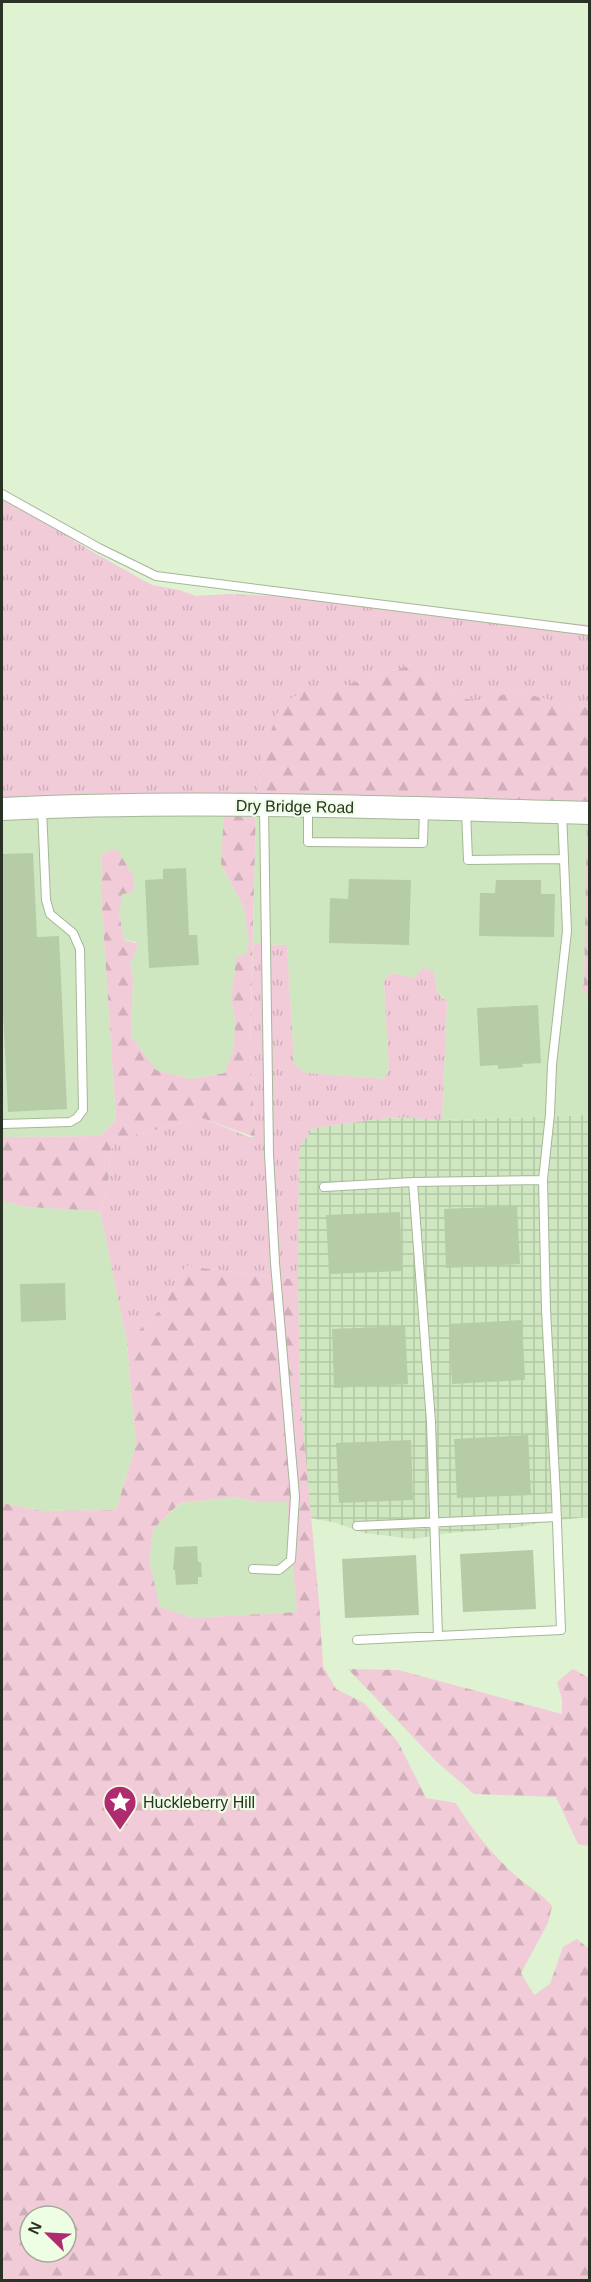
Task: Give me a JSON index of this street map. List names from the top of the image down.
{
  "streets": {
    "street": ["Dry Bridge Road"]
  },
  "places": {
    "place": ["Huckleberry Hill"]
  },
  "north": "top left"
}
